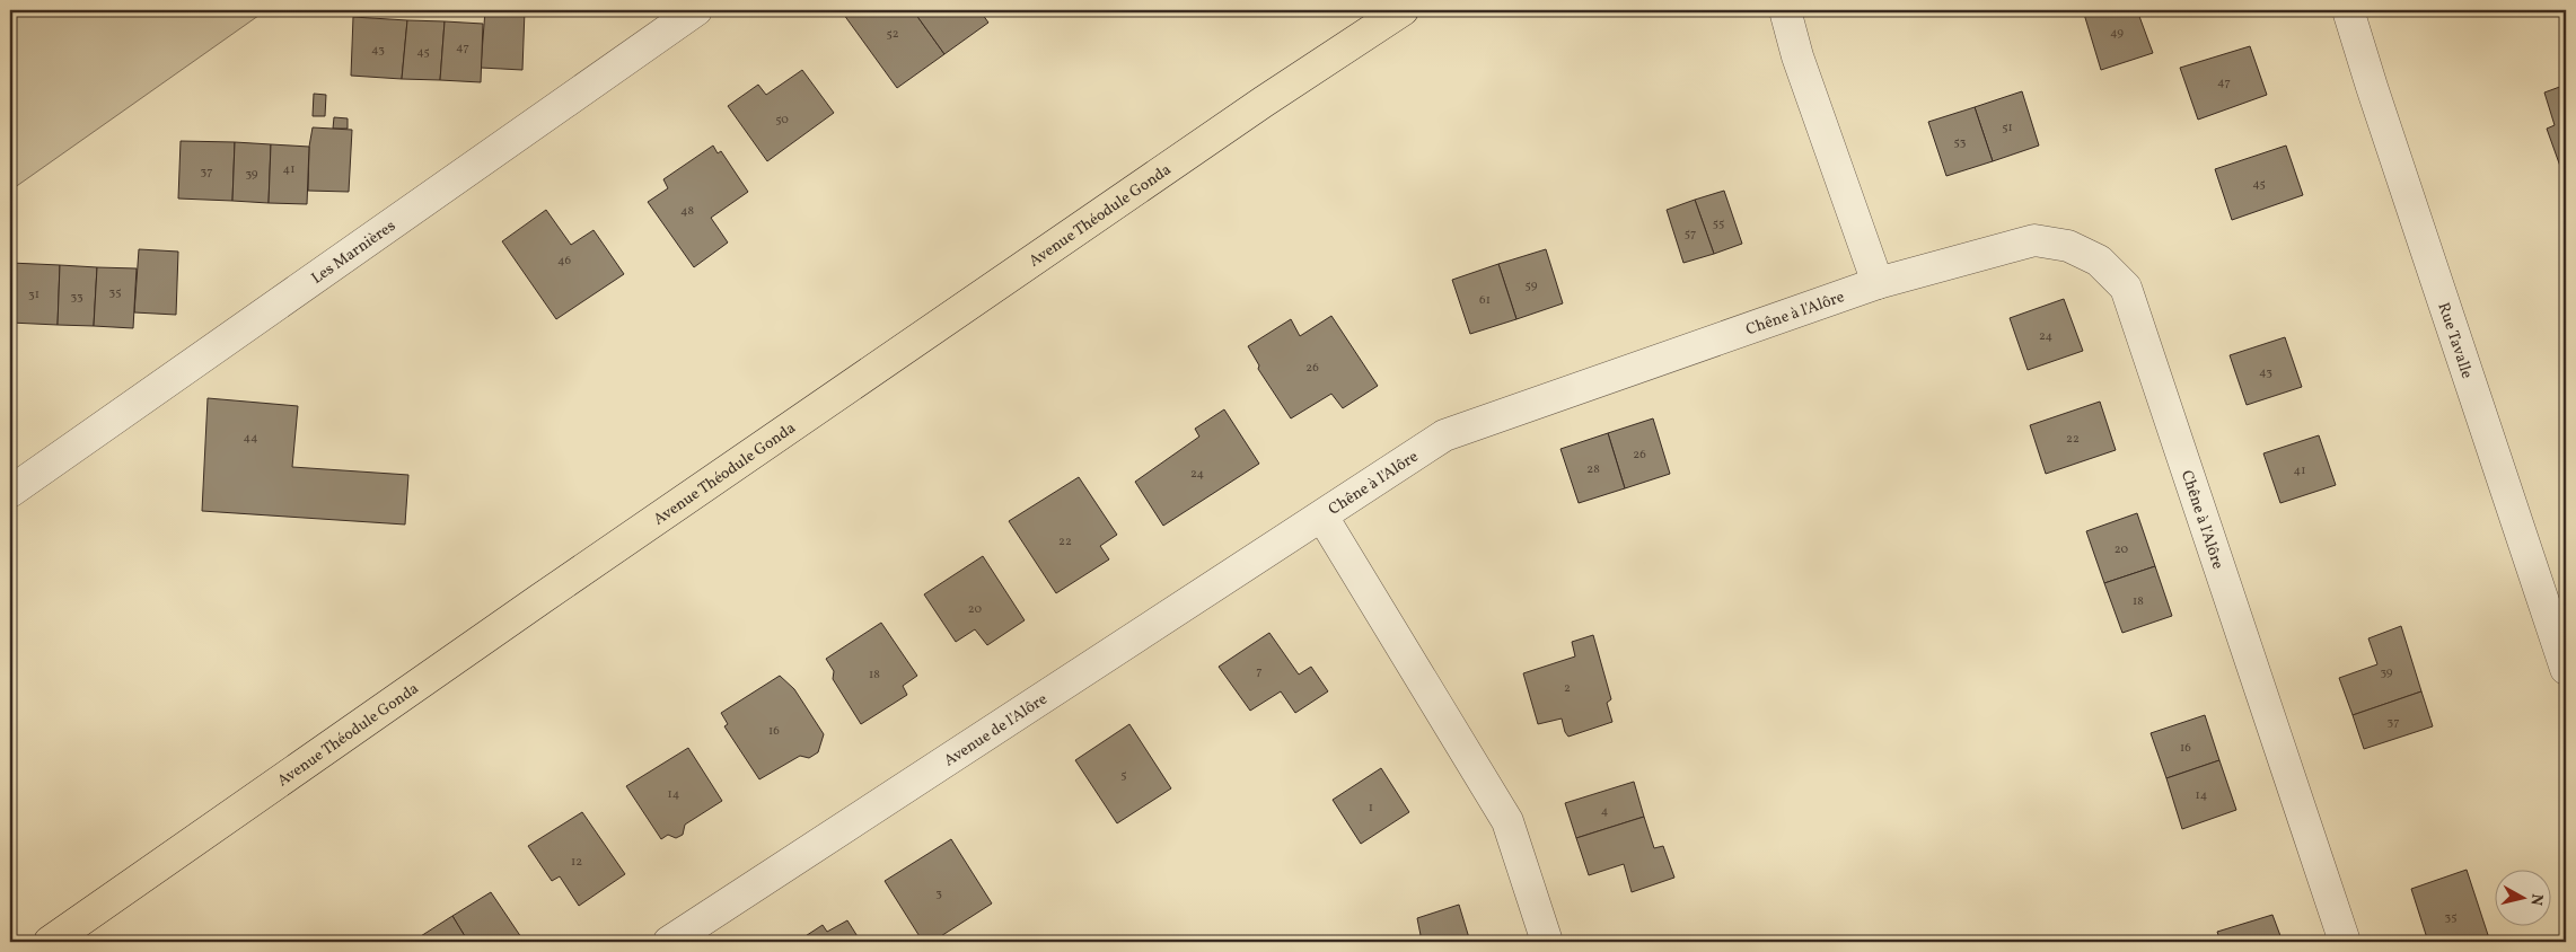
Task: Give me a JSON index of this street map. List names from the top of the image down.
{
  "streets": {
    "main road": ["Avenue Théodule Gonda"],
    "street": [
      "Les Marnières",
      "Chêne à l'Alôre",
      "Rue Tavalle",
      "Avenue de l'Alôre"
    ]
  },
  "crossings": [
    ["Chêne à l'Alôre", "Avenue de l'Alôre"]
  ],
  "house_numbers": [
    "49",
    "52",
    "47",
    "43",
    "45",
    "47",
    "50",
    "51",
    "53",
    "41",
    "37",
    "39",
    "45",
    "48",
    "55",
    "57",
    "46",
    "59",
    "35",
    "31",
    "33",
    "61",
    "24",
    "26",
    "43",
    "44",
    "22",
    "26",
    "28",
    "41",
    "24",
    "22",
    "20",
    "18",
    "20",
    "7",
    "39",
    "18",
    "2",
    "37",
    "16",
    "16",
    "5",
    "14",
    "14",
    "1",
    "4",
    "12",
    "3",
    "35"
  ],
  "north": "right"
}
